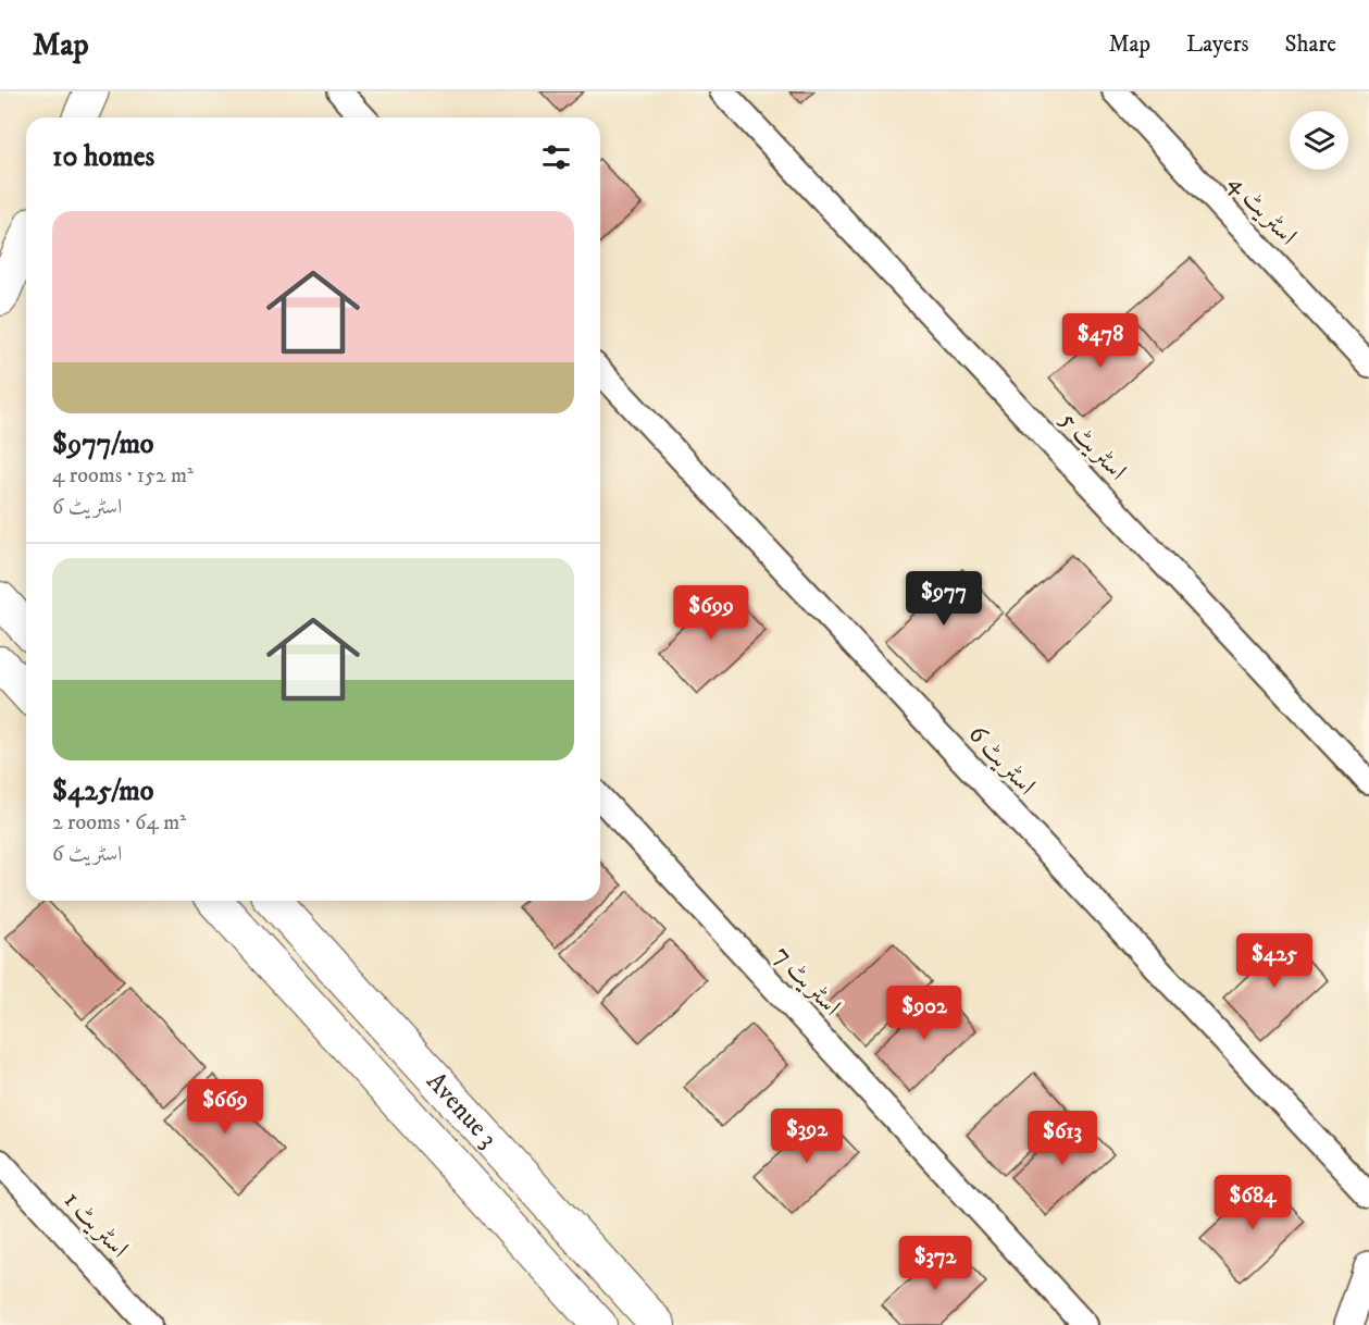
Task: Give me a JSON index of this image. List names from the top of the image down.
{
  "streets": {
    "main road": ["Avenue 3"],
    "street": [
      "اسٹریٹ 4",
      "اسٹریٹ 5",
      "اسٹریٹ 6",
      "اسٹریٹ 7",
      "اسٹریٹ 1"
    ]
  },
  "page": {
    "header": "Map",
    "nav": ["Map", "Layers", "Share"],
    "heading": "10 homes",
    "list": [
      {
        "name": "$977/mo",
        "note": "4 rooms · 152 m² · اسٹریٹ 6"
      },
      {
        "name": "$425/mo",
        "note": "2 rooms · 64 m² · اسٹریٹ 6"
      }
    ],
    "price": [
      "$478",
      "$977",
      "$699",
      "$425",
      "$902",
      "$669",
      "$392",
      "$613",
      "$684",
      "$372"
    ]
  }
}
